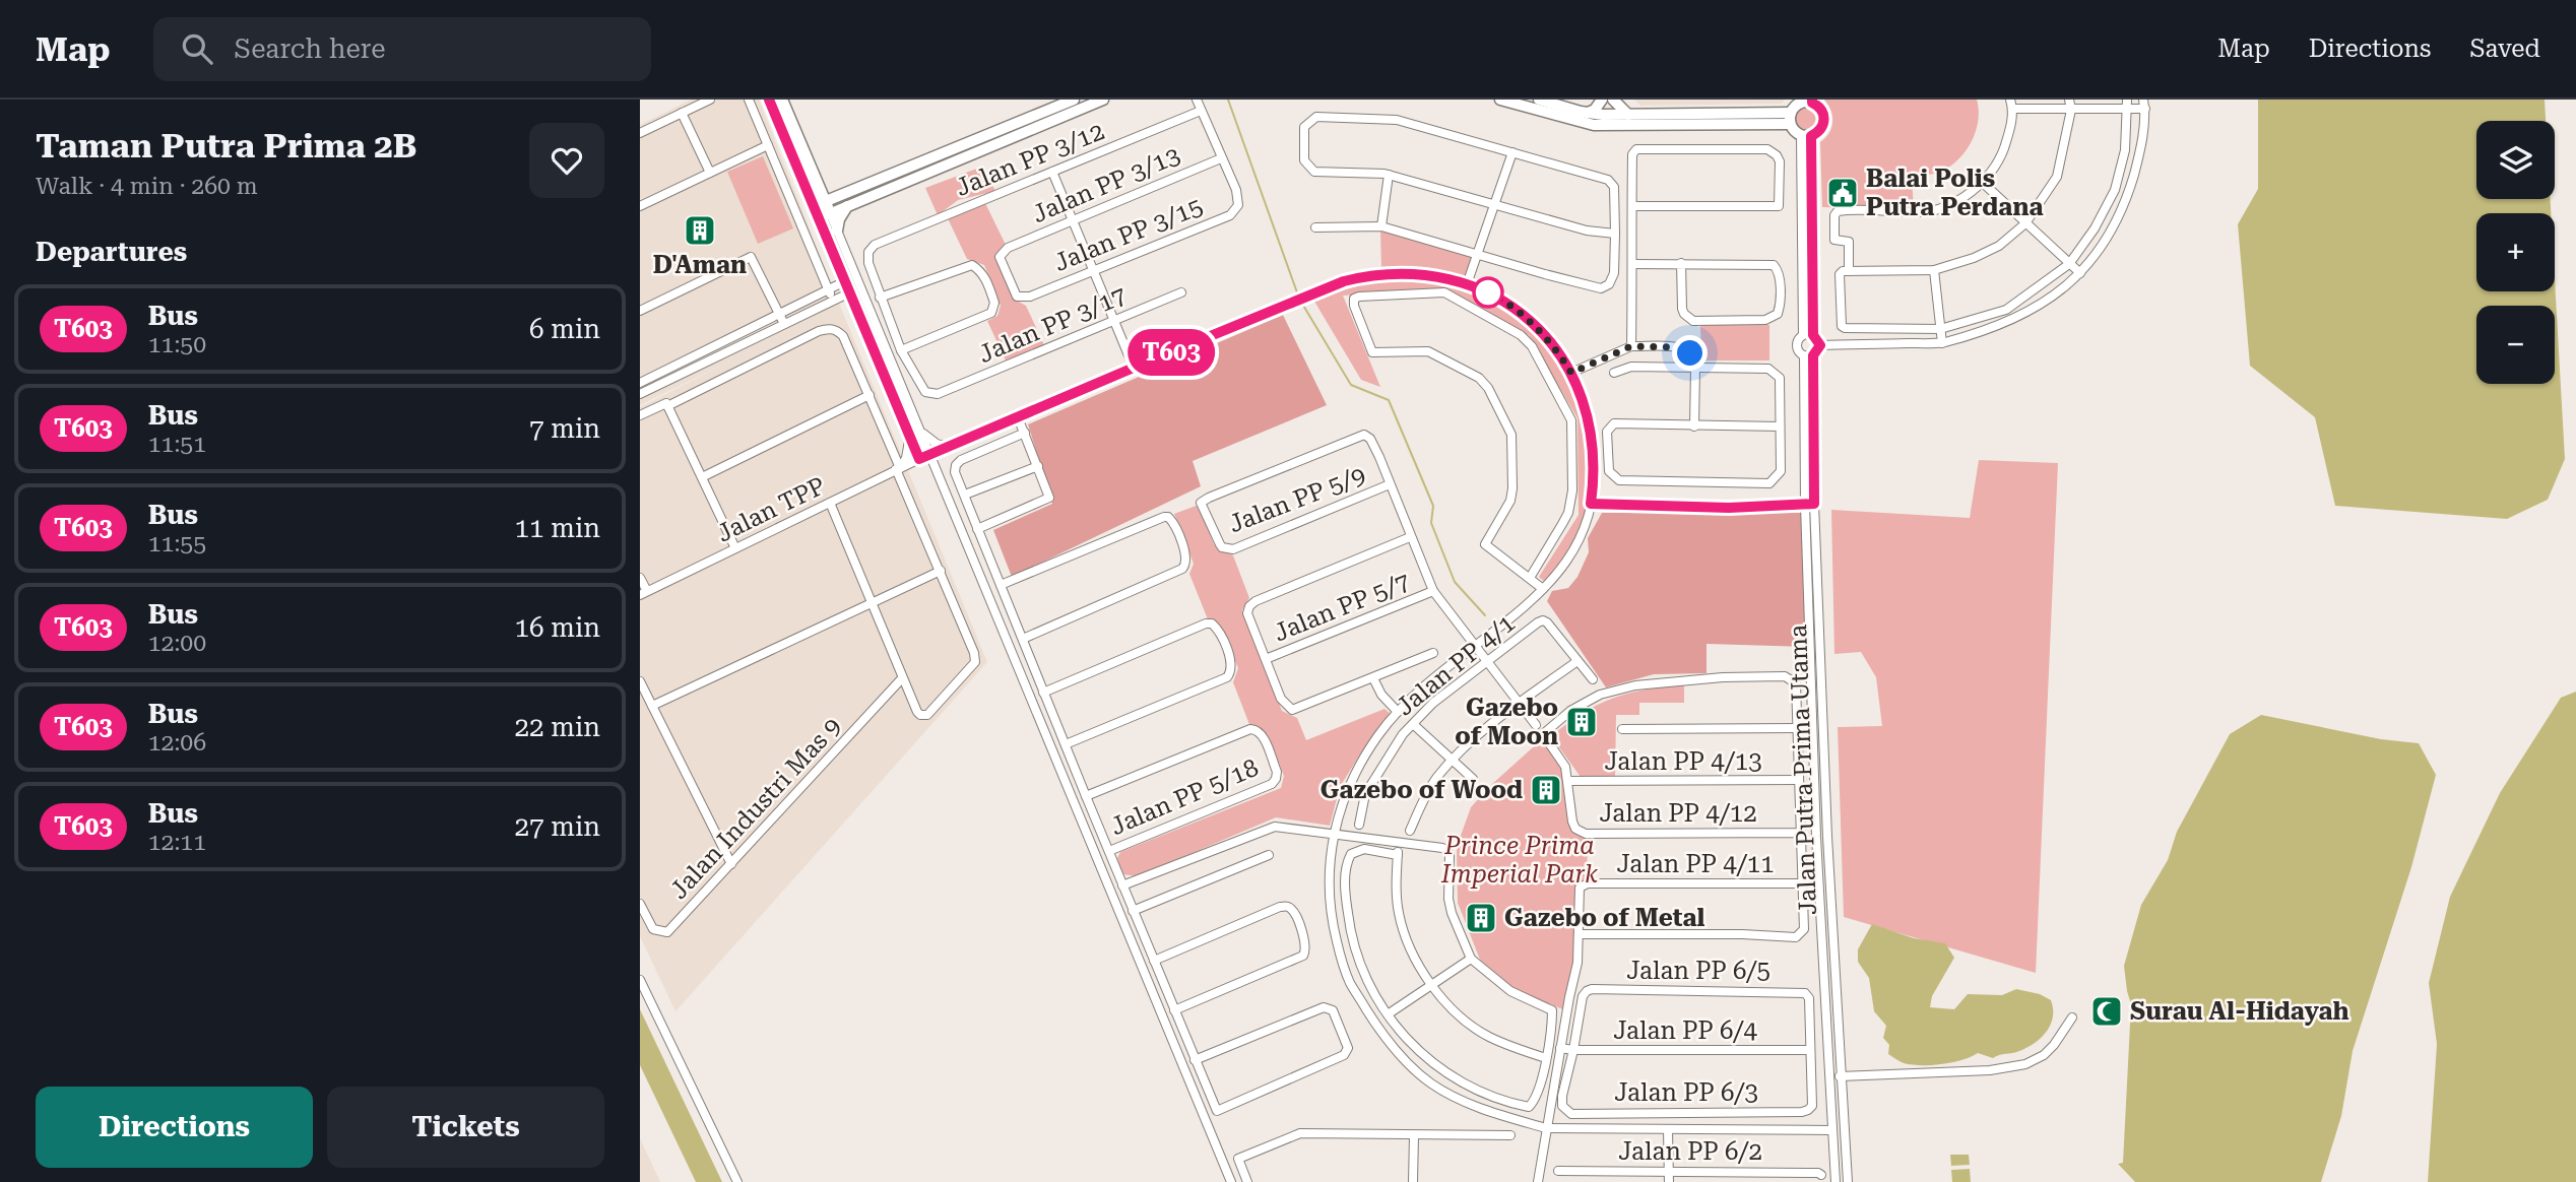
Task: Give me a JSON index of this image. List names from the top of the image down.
{
  "streets": {
    "street": [
      "Jalan PP 3/12",
      "Jalan PP 3/13",
      "Jalan PP 3/15",
      "Jalan PP 3/17",
      "Jalan PP 5/9",
      "Jalan TPP",
      "Jalan PP 5/7",
      "Jalan PP 4/1",
      "Jalan PP 4/13",
      "Jalan Putra Prima Utama",
      "Jalan PP 5/18",
      "Jalan Industri Mas 9",
      "Jalan PP 4/12",
      "Jalan PP 4/11",
      "Jalan PP 6/5",
      "Jalan PP 6/4",
      "Jalan PP 6/3",
      "Jalan PP 6/2"
    ]
  },
  "crossings": [
    ["Jalan PP 3/13", "Jalan PP 3/15"],
    ["Jalan TPP", "Jalan Putra Prima Utama"],
    ["Jalan PP 4/13", "Jalan PP 4/12"],
    ["Jalan Putra Prima Utama", "Jalan PP 4/12"],
    ["Jalan PP 6/5", "Jalan PP 6/4"],
    ["Jalan PP 6/5", "Jalan PP 6/3"],
    ["Jalan PP 6/4", "Jalan PP 6/3"]
  ],
  "parks": ["Prince Prima Imperial Park"],
  "places": {
    "public building": ["Balai Polis Putra Perdana"],
    "building": [
      "D'Aman",
      "Gazebo of Moon",
      "Gazebo of Wood",
      "Gazebo of Metal"
    ],
    "mosque": ["Surau Al-Hidayah"]
  },
  "lines": ["bus line T603"],
  "page": {
    "header": "Map",
    "search": "Search here",
    "nav": ["Map", "Directions", "Saved"],
    "heading": [
      ["Taman Putra Prima 2B", "Walk · 4 min · 260 m"],
      "Departures"
    ],
    "on_map": "T603",
    "map_buttons": ["+", "−"],
    "list": [
      {
        "mark": "T603",
        "name": "Bus",
        "note": "11:50",
        "value": "6 min"
      },
      {
        "mark": "T603",
        "name": "Bus",
        "note": "11:51",
        "value": "7 min"
      },
      {
        "mark": "T603",
        "name": "Bus",
        "note": "11:55",
        "value": "11 min"
      },
      {
        "mark": "T603",
        "name": "Bus",
        "note": "12:00",
        "value": "16 min"
      },
      {
        "mark": "T603",
        "name": "Bus",
        "note": "12:06",
        "value": "22 min"
      },
      {
        "mark": "T603",
        "name": "Bus",
        "note": "12:11",
        "value": "27 min"
      }
    ],
    "buttons": ["Directions", "Tickets"]
  }
}
